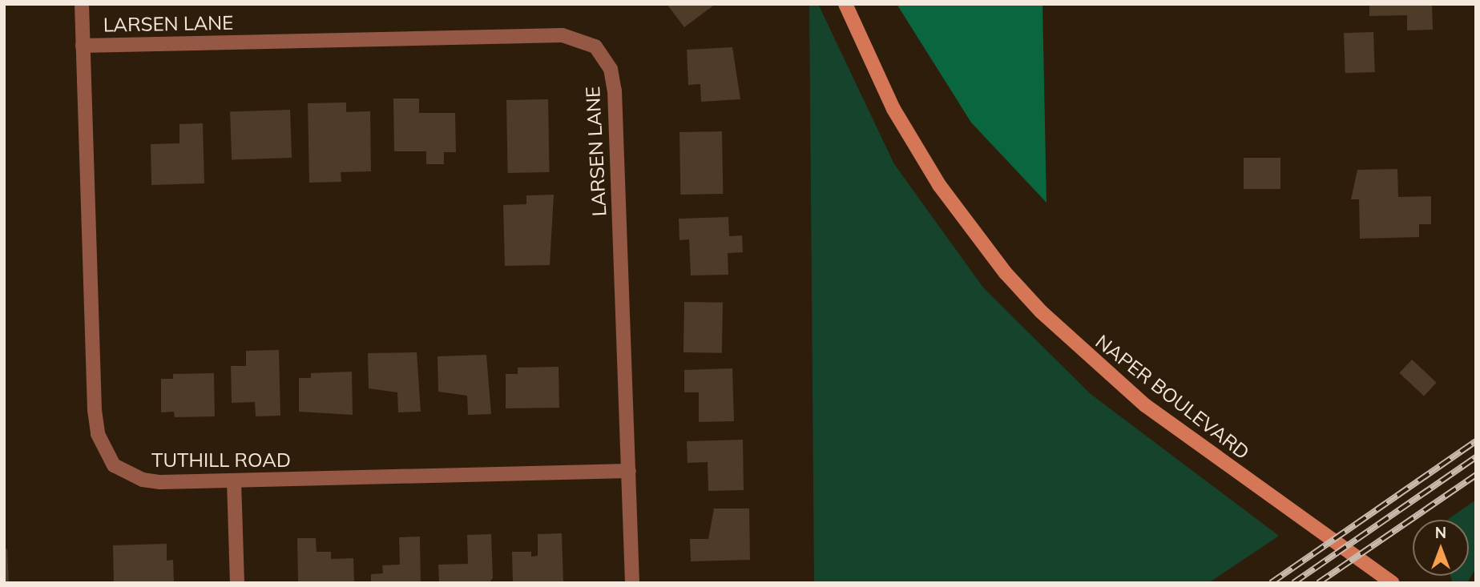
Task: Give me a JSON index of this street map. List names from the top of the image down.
{
  "streets": {
    "main road": ["NAPER BOULEVARD"],
    "street": ["LARSEN LANE", "TUTHILL ROAD"]
  },
  "crossings": [
    ["LARSEN LANE", "TUTHILL ROAD"]
  ],
  "north": "top"
}
